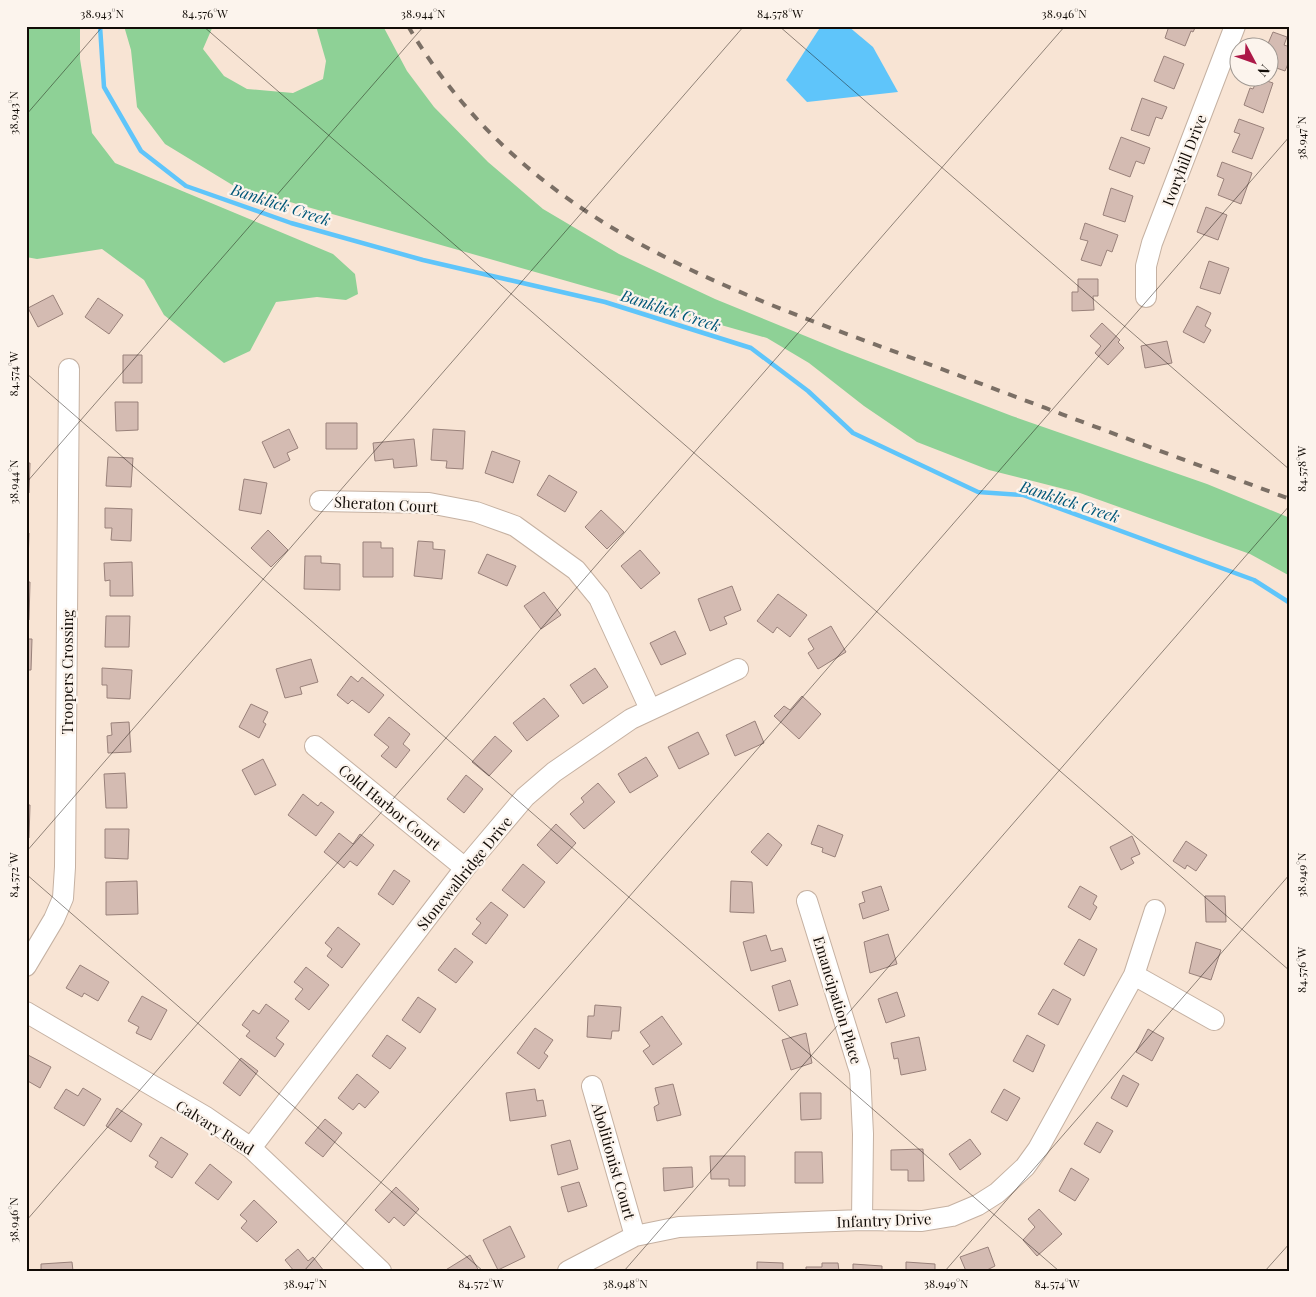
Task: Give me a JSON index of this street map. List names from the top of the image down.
{
  "streets": {
    "street": [
      "Ivoryhill Drive",
      "Sheraton Court",
      "Troopers Crossing",
      "Cold Harbor Court",
      "Stonewallridge Drive",
      "Emancipation Place",
      "Calvary Road",
      "Abolitionist Court",
      "Infantry Drive"
    ]
  },
  "crossings": [
    ["Sheraton Court", "Stonewallridge Drive"],
    ["Cold Harbor Court", "Stonewallridge Drive"],
    ["Stonewallridge Drive", "Calvary Road"],
    ["Emancipation Place", "Infantry Drive"],
    ["Abolitionist Court", "Infantry Drive"]
  ],
  "water": ["Banklick Creek"],
  "north": "bottom right",
  "coordinates": [
    "38.943°N",
    "84.576°W",
    "38.944°N",
    "84.578°W",
    "38.946°N",
    "38.947°N",
    "84.574°W",
    "84.572°W",
    "38.949°N",
    "38.948°N"
  ]
}
